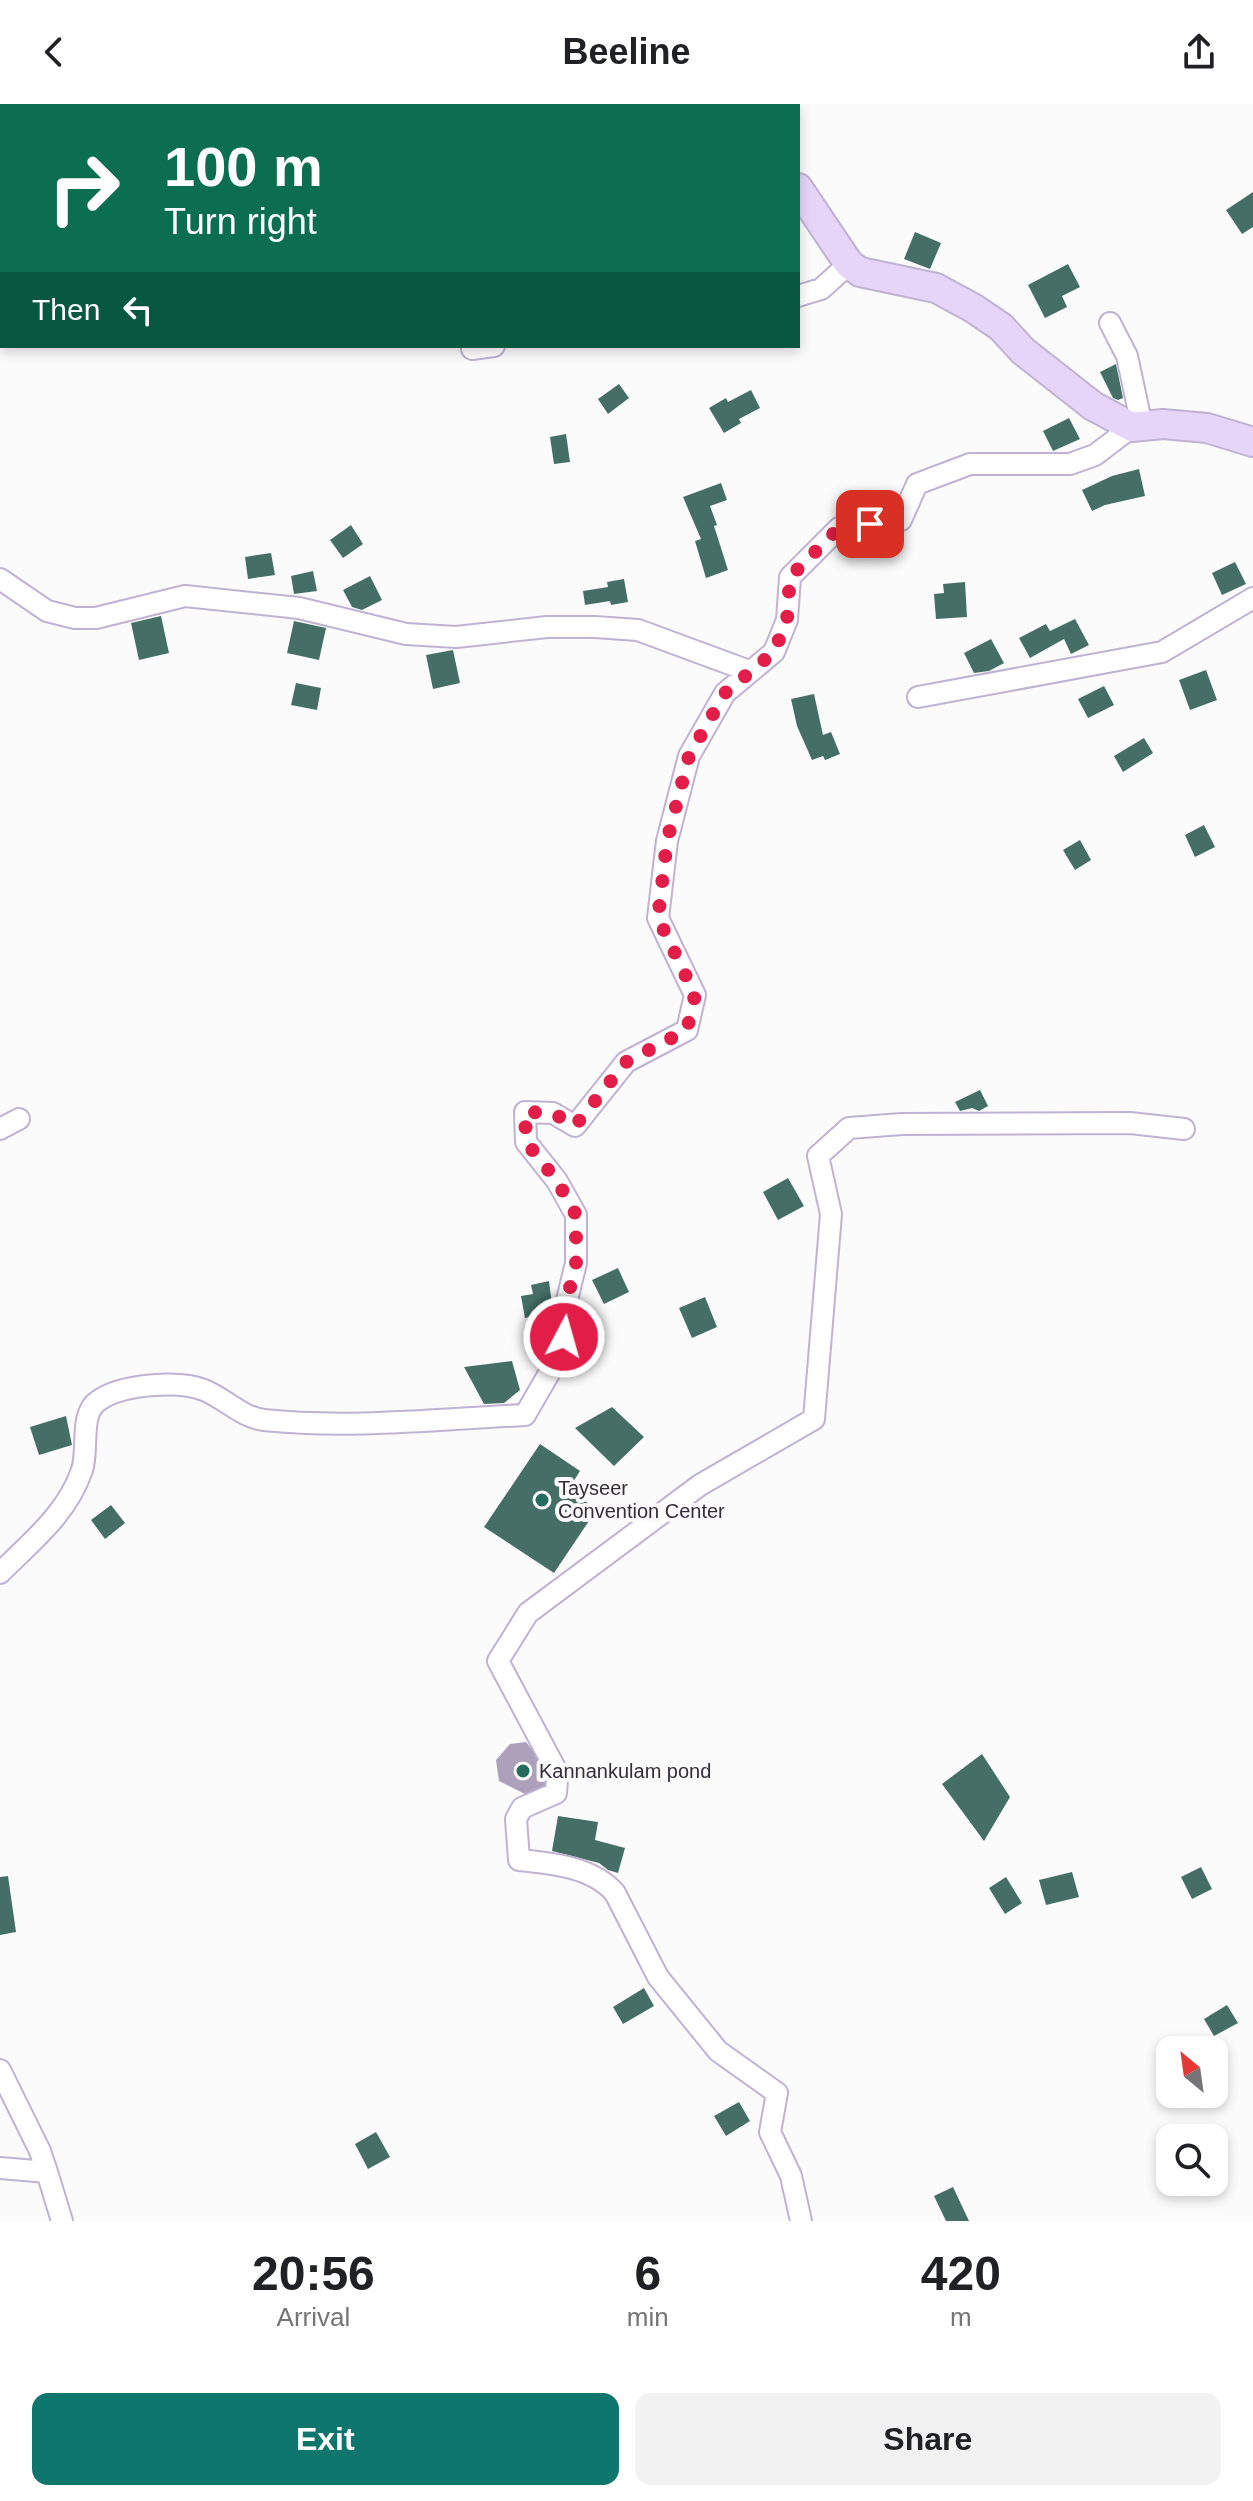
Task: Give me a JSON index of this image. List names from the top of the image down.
{
  "places": ["Tayseer Convention Center", "Kannankulam pond"],
  "north": "top left",
  "page": {
    "header": "Beeline",
    "turn": ["100 m", "Turn right"],
    "then": "Then",
    "eta": [
      "20:56",
      "Arrival",
      "6",
      "min",
      "420",
      "m"
    ],
    "buttons": ["Exit", "Share"]
  }
}
